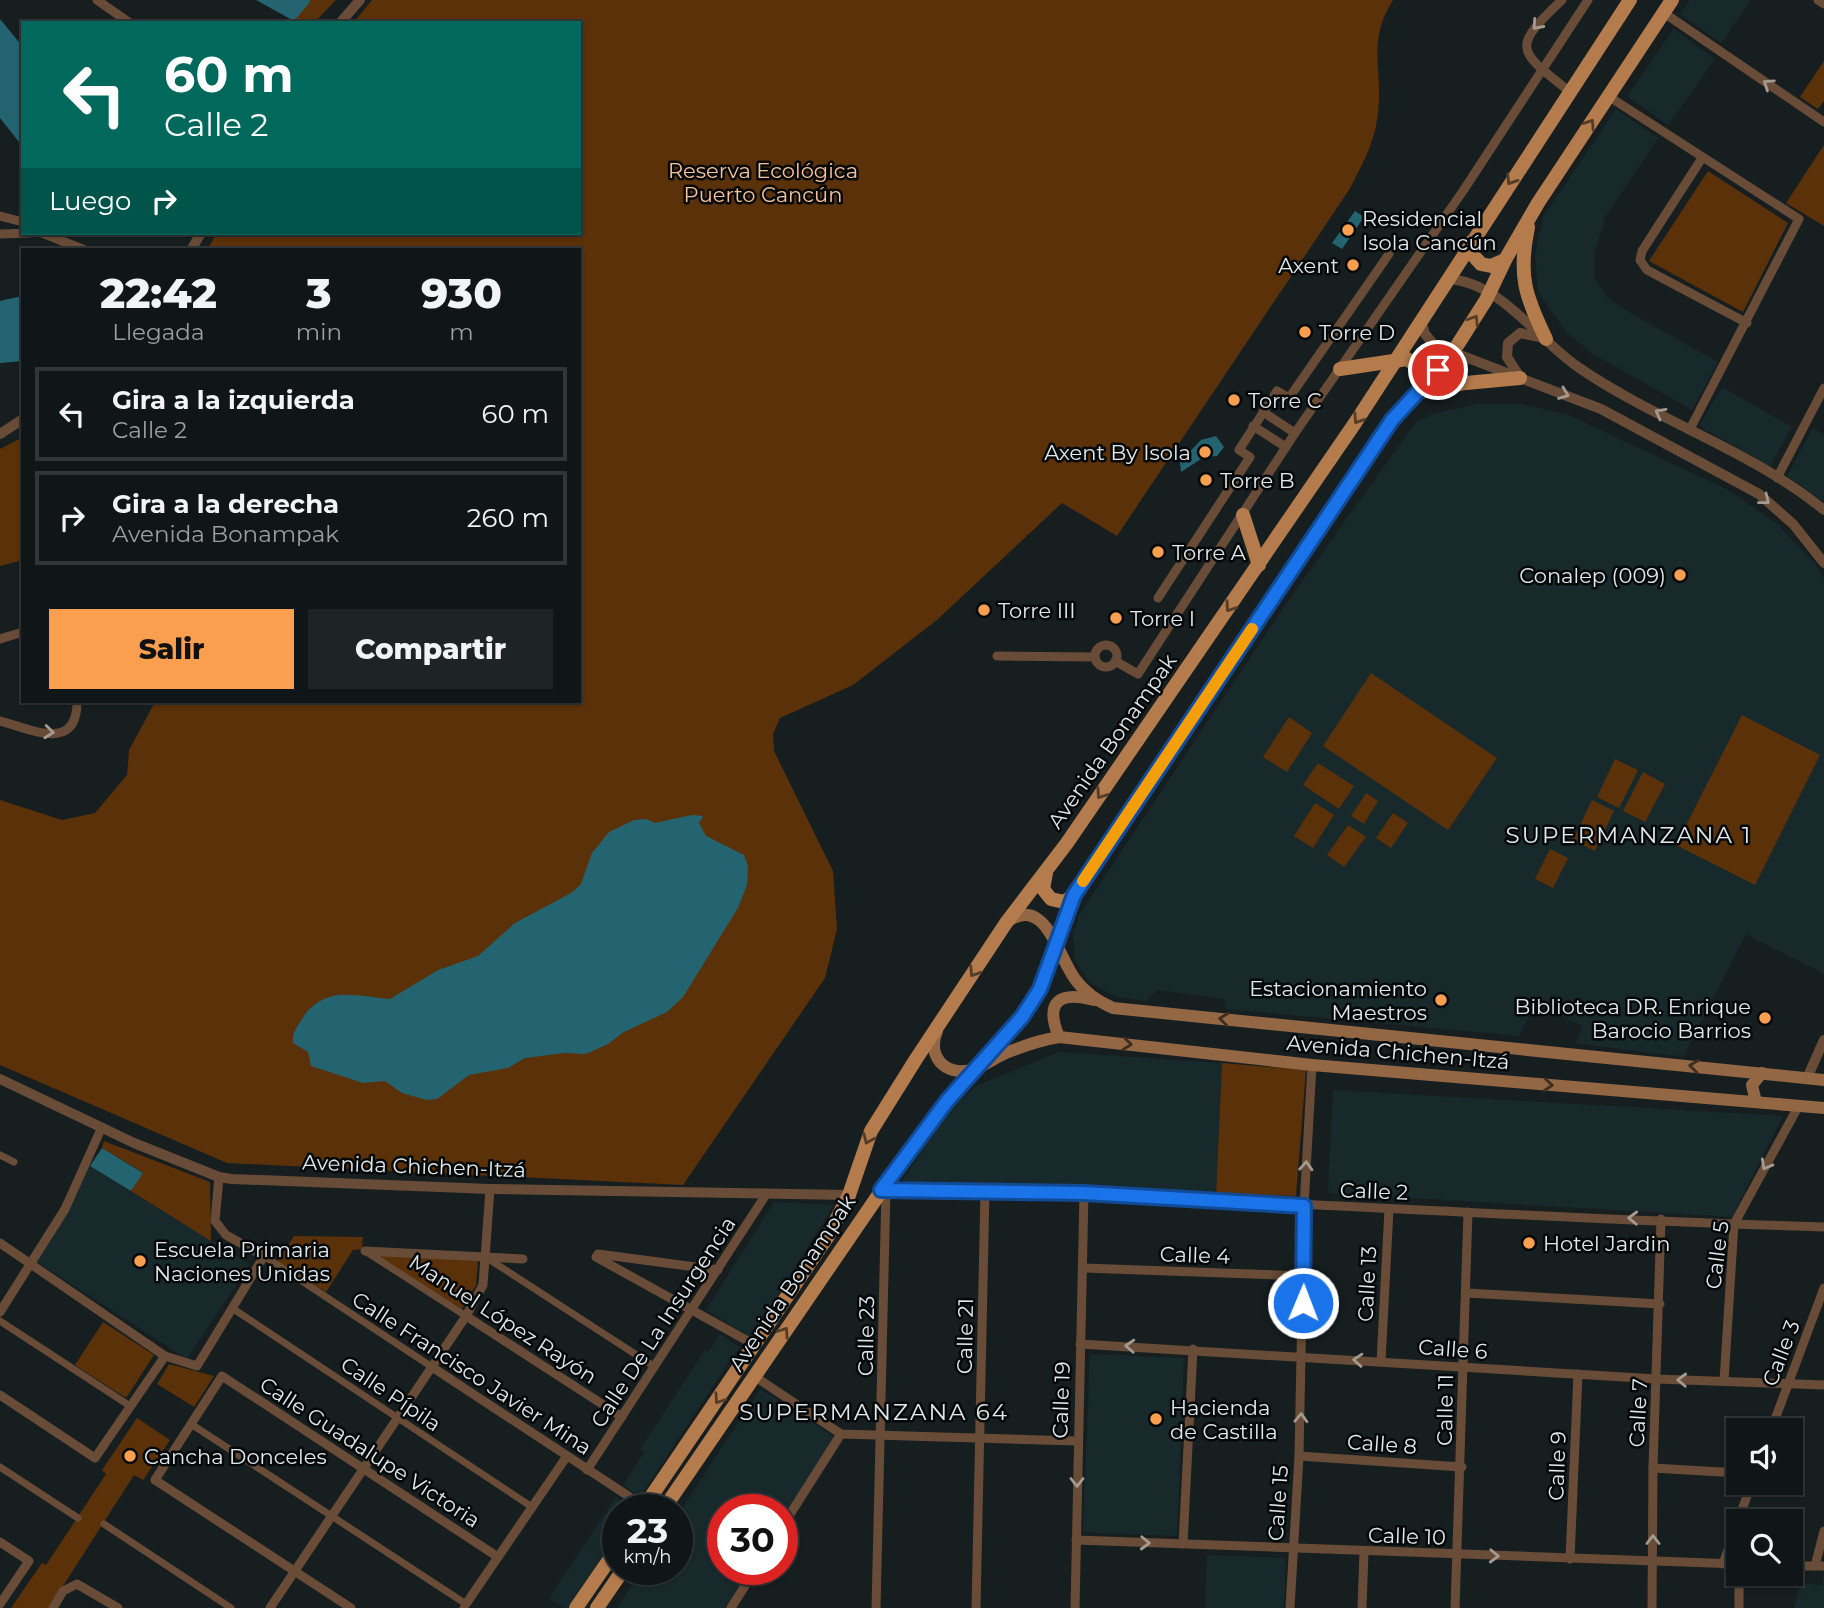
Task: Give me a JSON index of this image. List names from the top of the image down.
{
  "streets": {
    "main road": ["Avenida Bonampak", "Avenida Chichen-Itzá"],
    "street": [
      "Calle 2",
      "Calle 4",
      "Calle 5",
      "Calle 13",
      "Manuel López Rayón",
      "Calle De La Insurgencia",
      "Calle 23",
      "Calle 21",
      "Calle 6",
      "Calle 3",
      "Calle Francisco Javier Mina",
      "Calle Pípila",
      "Calle 19",
      "Calle 11",
      "Calle 7",
      "Calle 8",
      "Calle Guadalupe Victoria",
      "Calle 9",
      "Calle 15",
      "Calle 10"
    ]
  },
  "crossings": [
    ["Avenida Bonampak", "Avenida Chichen-Itzá"],
    ["Avenida Bonampak", "Calle 2"],
    ["Avenida Bonampak", "Calle 23"],
    ["Avenida Chichen-Itzá", "Calle 5"],
    ["Avenida Chichen-Itzá", "Calle De La Insurgencia"],
    ["Avenida Chichen-Itzá", "Calle Francisco Javier Mina"],
    ["Avenida Chichen-Itzá", "Calle 15"],
    ["Calle 2", "Calle 5"],
    ["Calle 2", "Calle 13"],
    ["Calle 2", "Calle 23"],
    ["Calle 2", "Calle 21"],
    ["Calle 2", "Calle 19"],
    ["Calle 2", "Calle 11"],
    ["Calle 2", "Calle 7"],
    ["Calle 2", "Calle 15"],
    ["Calle 4", "Calle 19"],
    ["Calle 4", "Calle 15"],
    ["Calle 5", "Calle 6"],
    ["Calle 13", "Calle 6"],
    ["Manuel López Rayón", "Calle De La Insurgencia"],
    ["Calle De La Insurgencia", "Calle Francisco Javier Mina"],
    ["Calle 6", "Calle 3"],
    ["Calle 6", "Calle 19"],
    ["Calle 6", "Calle 11"],
    ["Calle 6", "Calle 7"],
    ["Calle 6", "Calle 9"],
    ["Calle 6", "Calle 15"],
    ["Calle 19", "Calle 10"],
    ["Calle 11", "Calle 8"],
    ["Calle 11", "Calle 10"],
    ["Calle 7", "Calle 10"],
    ["Calle 8", "Calle 15"],
    ["Calle 9", "Calle 10"],
    ["Calle 15", "Calle 10"]
  ],
  "one_way": ["Calle 5", "Calle 15"],
  "districts": ["SUPERMANZANA 1", "SUPERMANZANA 64"],
  "parks": ["Reserva Ecológica Puerto Cancún"],
  "places": [
    "Residencial Isola Cancún",
    "Axent",
    "Torre D",
    "Torre C",
    "Axent By Isola",
    "Torre B",
    "Torre A",
    "Conalep (009)",
    "Torre III",
    "Torre I",
    "Estacionamiento Maestros",
    "Biblioteca DR. Enrique Barocio Barrios",
    "Hotel Jardin",
    "Escuela Primaria Naciones Unidas",
    "Hacienda de Castilla",
    "Cancha Donceles"
  ],
  "page": {
    "turn": ["60 m", "Calle 2"],
    "then": "Luego",
    "eta": [
      "22:42",
      "Llegada",
      "3",
      "min",
      "930",
      "m"
    ],
    "list": [
      {
        "name": "Gira a la izquierda",
        "note": "Calle 2",
        "value": "60 m"
      },
      {
        "name": "Gira a la derecha",
        "note": "Avenida Bonampak",
        "value": "260 m"
      }
    ],
    "buttons": ["Salir", "Compartir"],
    "speed": "23 km/h",
    "limit": "30"
  }
}
